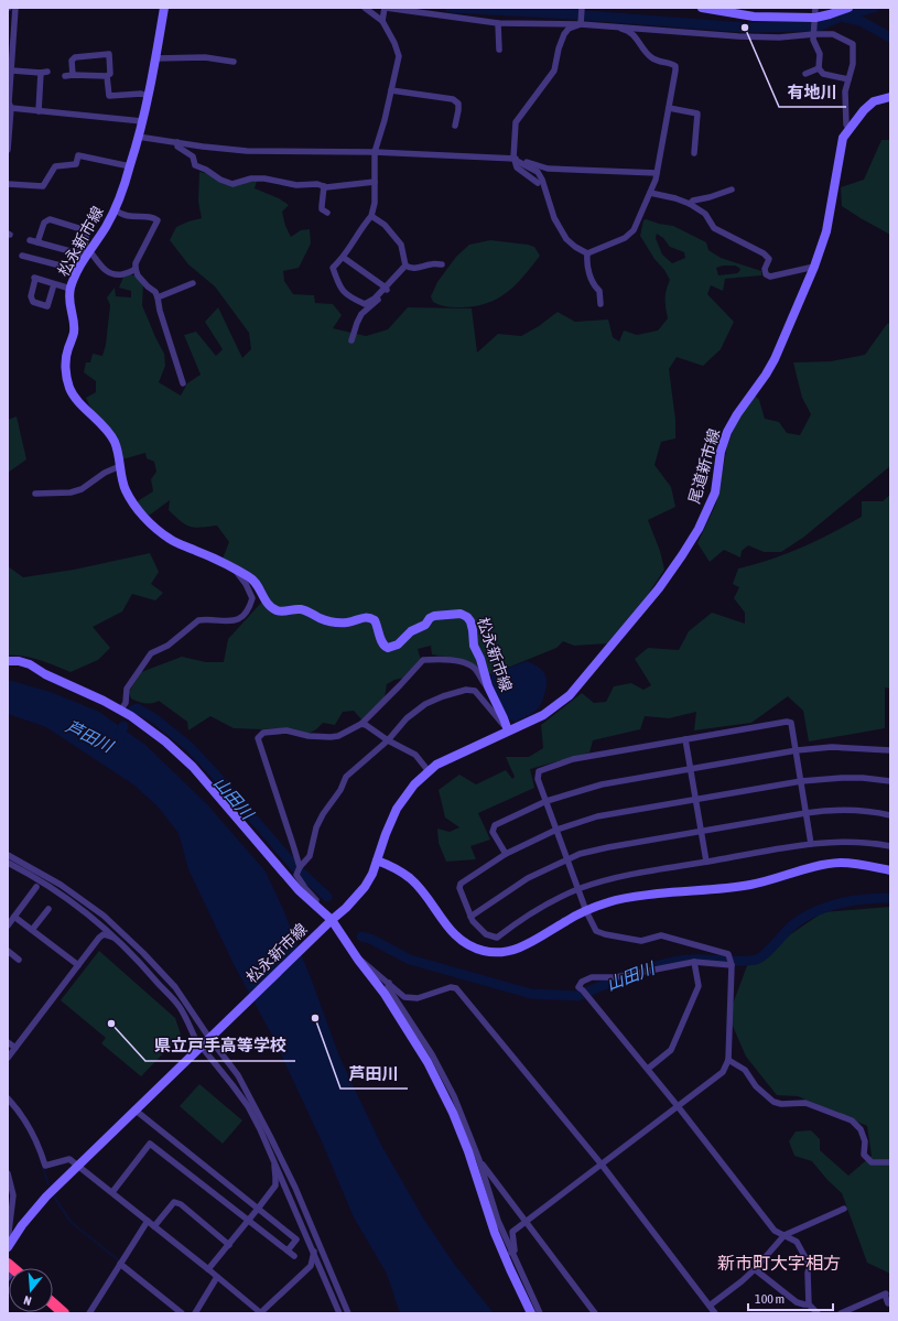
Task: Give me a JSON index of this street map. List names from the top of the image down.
{
  "streets": {
    "main road": ["松永新市線", "尾道新市線"]
  },
  "crossings": [
    ["松永新市線", "尾道新市線"]
  ],
  "districts": ["新市町大字相方"],
  "water": ["芦田川", "山田川"],
  "places": ["有地川", "芦田川", "県立戸手高等学校"],
  "scale_bar": "100 m",
  "north": "bottom"
}
